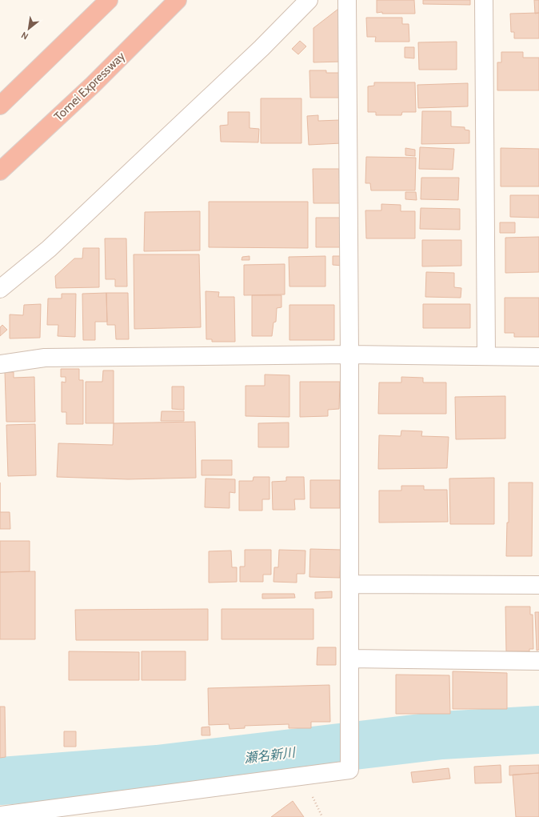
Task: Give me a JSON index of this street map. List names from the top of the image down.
{
  "streets": {
    "highway": ["Tomei Expressway"]
  },
  "water": ["瀬名新川"],
  "north": "bottom left"
}
